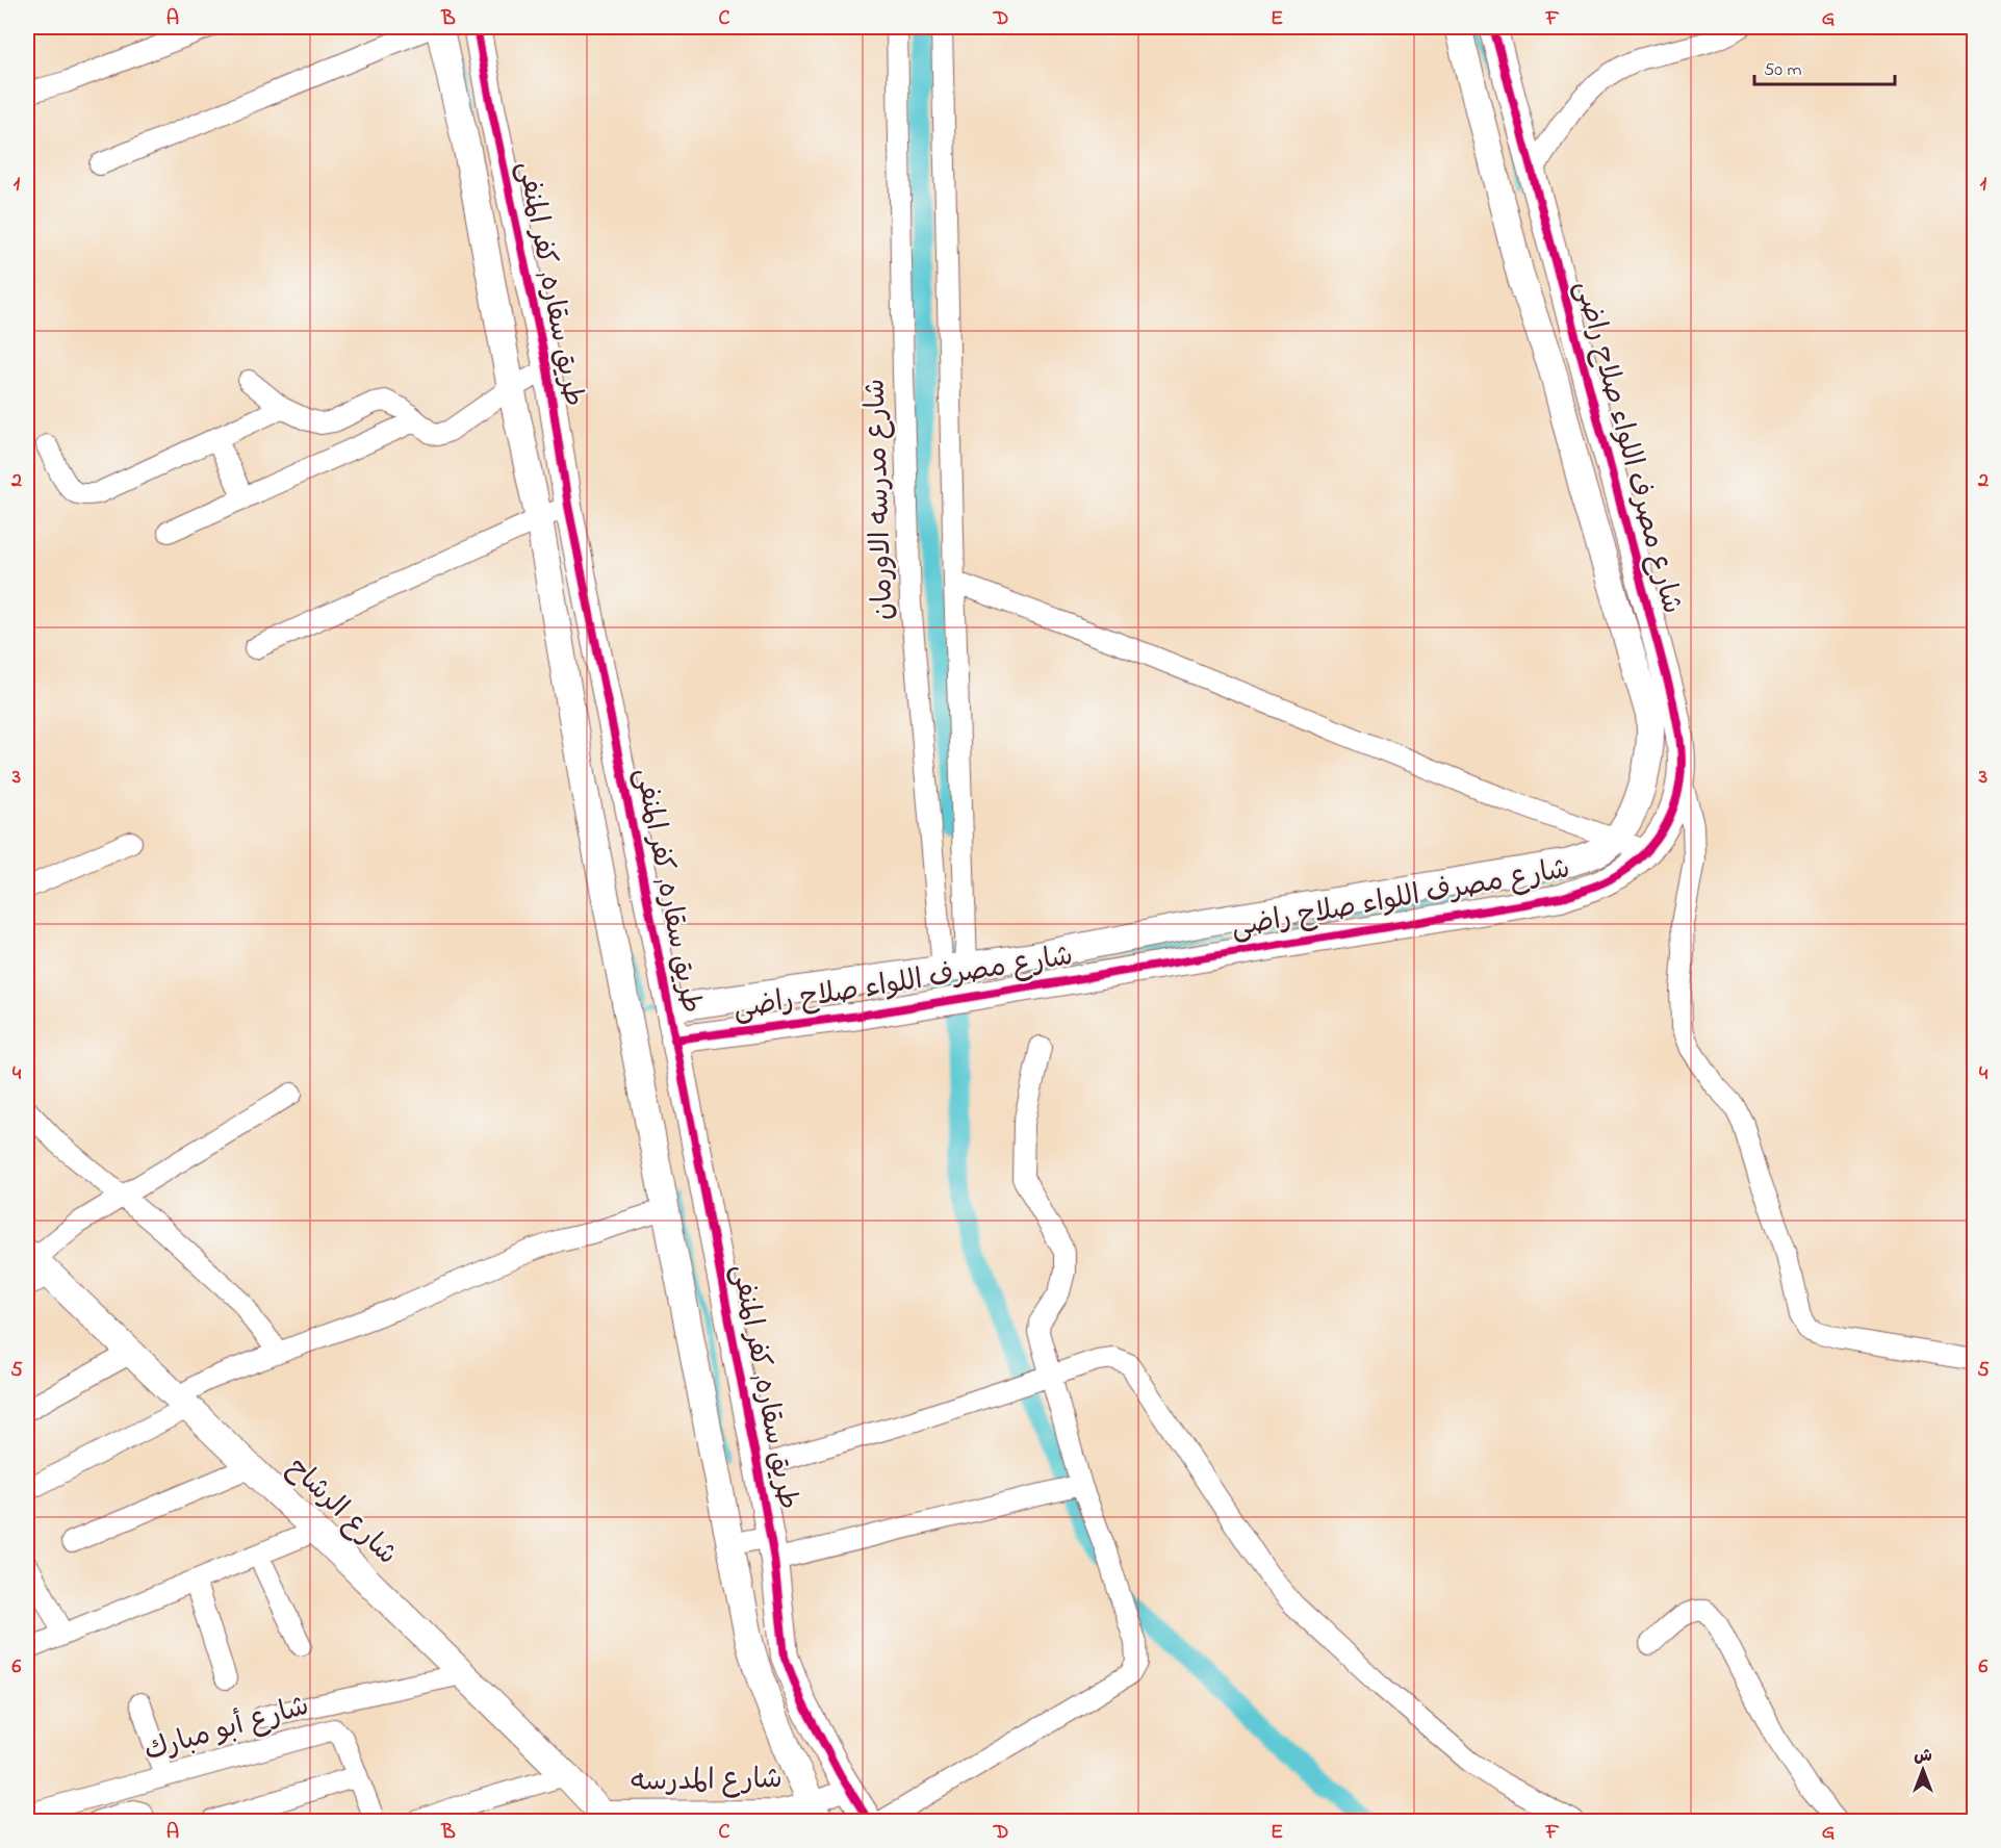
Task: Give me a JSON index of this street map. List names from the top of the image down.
{
  "streets": {
    "street": [
      "طريق سقاره, كفر المنفى",
      "شارع مصرف اللواء صلاح راضى",
      "شارع مدرسه الاورمان",
      "شارع الرشاح",
      "شارع أبو مبارك",
      "شارع المدرسه"
    ]
  },
  "crossings": [
    ["طريق سقاره, كفر المنفى", "شارع مصرف اللواء صلاح راضى"],
    ["طريق سقاره, كفر المنفى", "شارع المدرسه"],
    ["شارع مصرف اللواء صلاح راضى", "شارع مدرسه الاورمان"],
    ["شارع الرشاح", "شارع المدرسه"]
  ],
  "scale_bar": "50 m",
  "north": "top",
  "grid": {
    "columns": [
      "A",
      "B",
      "C",
      "D",
      "E",
      "F",
      "G"
    ],
    "rows": [
      "1",
      "2",
      "3",
      "4",
      "5",
      "6"
    ]
  }
}
